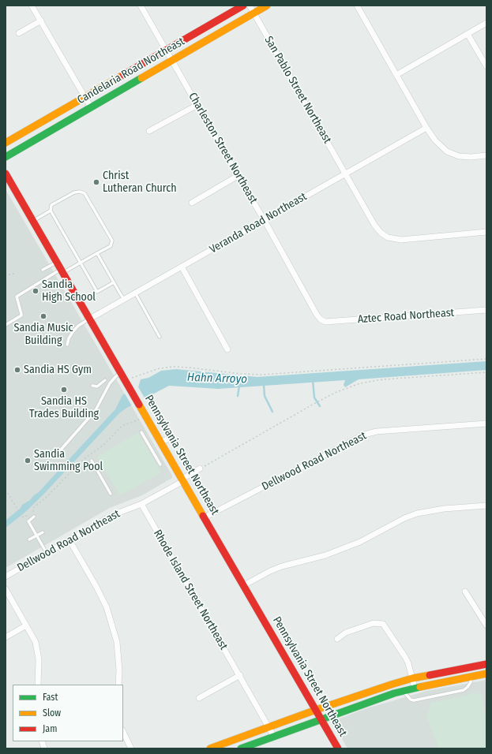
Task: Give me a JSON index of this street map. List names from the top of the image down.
{
  "streets": {
    "street": [
      "Candelaria Road Northeast",
      "San Pablo Street Northeast",
      "Charleston Street Northeast",
      "Veranda Road Northeast",
      "Aztec Road Northeast",
      "Pennsylvania Street Northeast",
      "Dellwood Road Northeast",
      "Rhode Island Street Northeast"
    ]
  },
  "crossings": [
    ["Candelaria Road Northeast", "San Pablo Street Northeast"],
    ["Candelaria Road Northeast", "Charleston Street Northeast"],
    ["San Pablo Street Northeast", "Veranda Road Northeast"],
    ["Charleston Street Northeast", "Veranda Road Northeast"],
    ["Charleston Street Northeast", "Aztec Road Northeast"],
    ["Veranda Road Northeast", "Pennsylvania Street Northeast"],
    ["Pennsylvania Street Northeast", "Dellwood Road Northeast"],
    ["Dellwood Road Northeast", "Rhode Island Street Northeast"]
  ],
  "water": ["Hahn Arroyo"],
  "places": [
    "Christ Lutheran Church",
    "Sandia High School",
    "Sandia Music Building",
    "Sandia HS Gym",
    "Sandia HS Trades Building",
    "Sandia Swimming Pool"
  ],
  "legend": ["Fast", "Slow", "Jam"]
}
